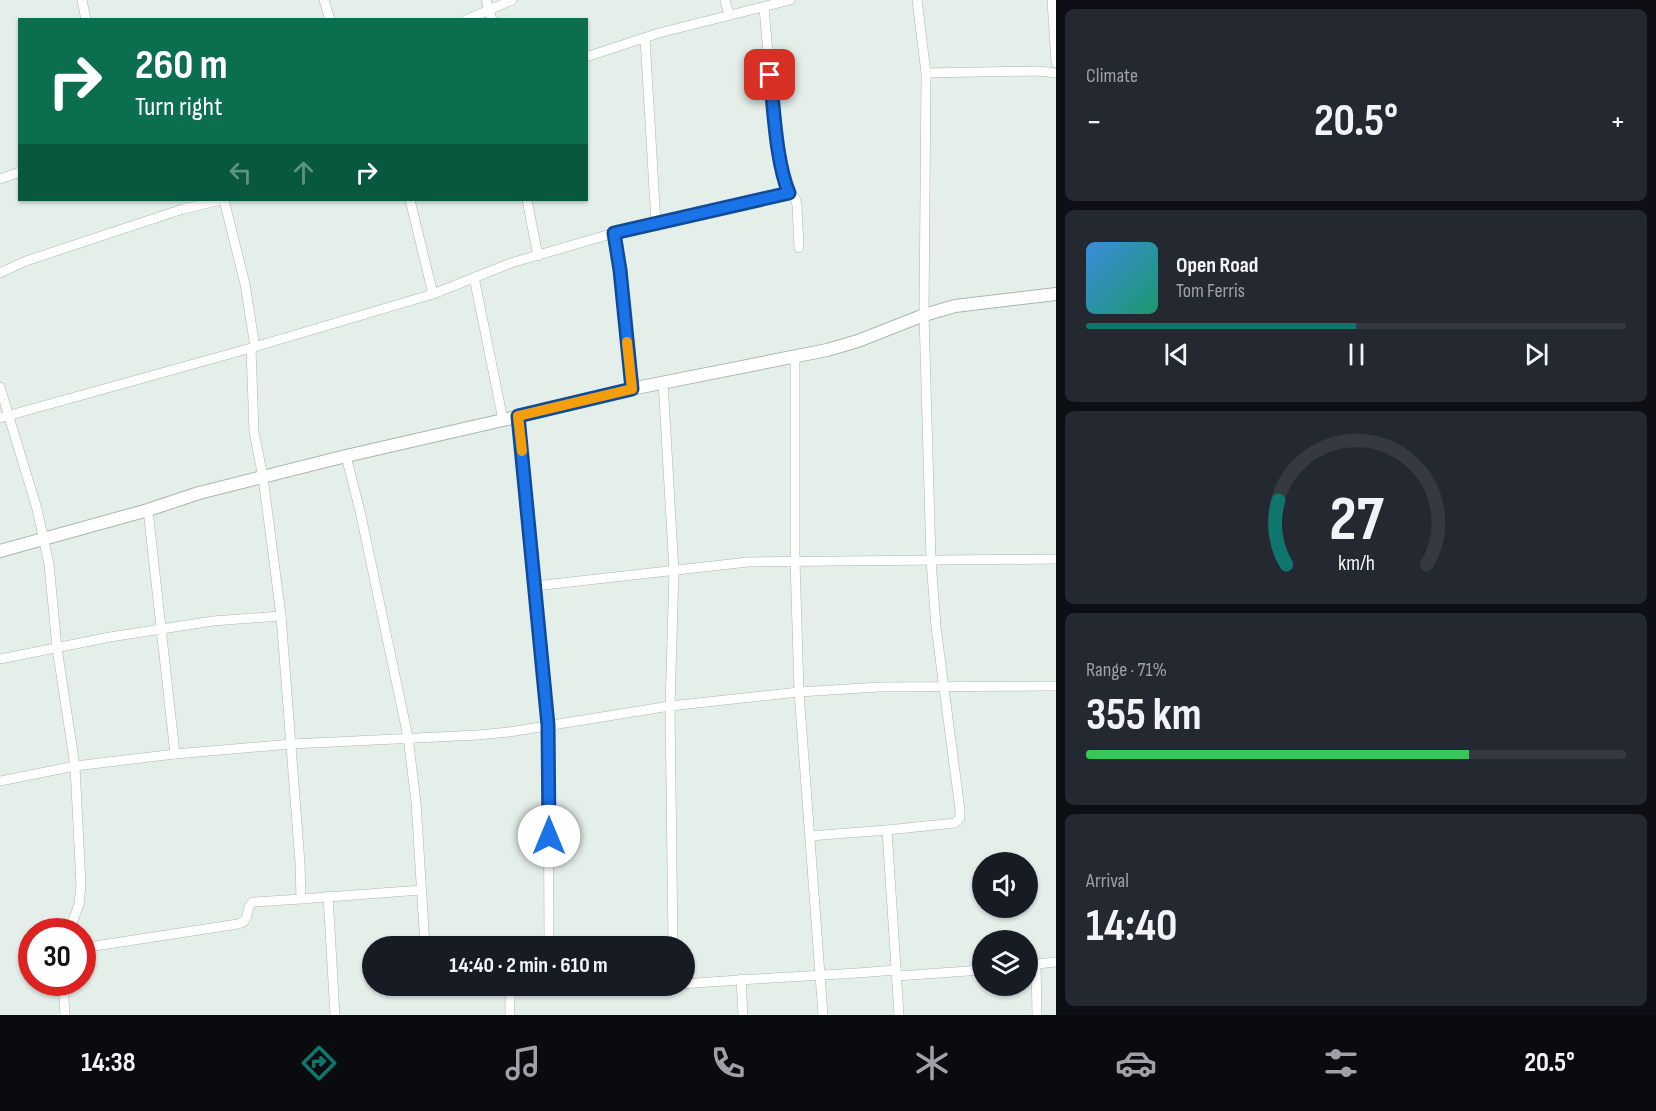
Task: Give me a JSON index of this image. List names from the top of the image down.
{
  "page": {
    "tile": [
      "Climate",
      ["Range · 71%", "355 km"],
      ["Arrival", "14:40"]
    ],
    "turn": ["260 m", "Turn right"],
    "heat": ["−", "20.5°", "+"],
    "song": ["Open Road", "Tom Ferris"],
    "limit": "30",
    "trip": "14:40 · 2 min · 610 m",
    "tabs": ["14:38", "20.5°"],
    "gauge": ["27", "km/h"]
  }
}
